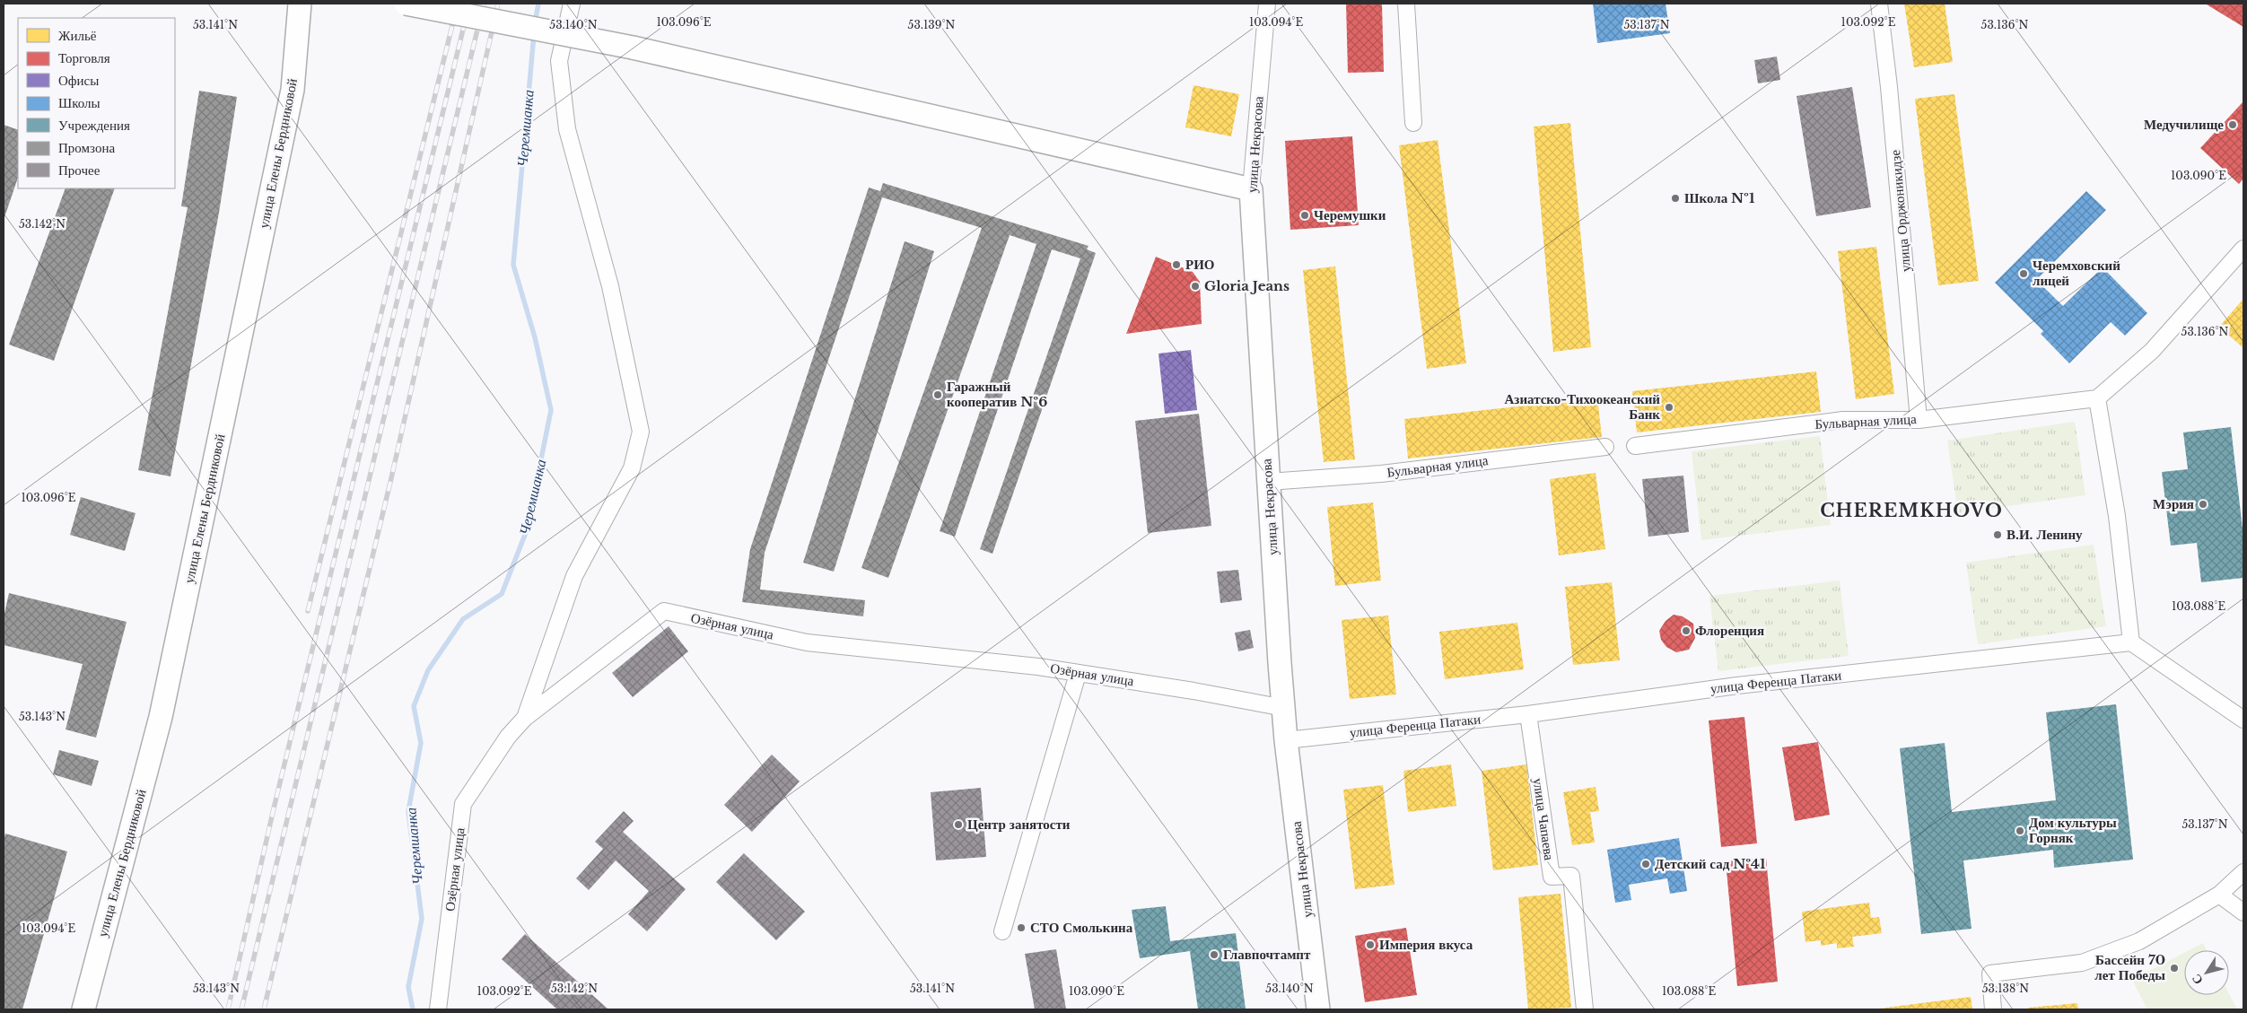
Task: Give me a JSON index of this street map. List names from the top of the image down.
{
  "streets": {
    "main road": ["улица Некрасова", "улица Елены Бердниковой"],
    "street": [
      "улица Орджоникидзе",
      "Бульварная улица",
      "Озёрная улица",
      "улица Ференца Патаки",
      "улица Чапаева"
    ]
  },
  "crossings": [
    ["улица Некрасова", "Бульварная улица"],
    ["улица Некрасова", "Озёрная улица"],
    ["улица Некрасова", "улица Ференца Патаки"],
    ["улица Орджоникидзе", "Бульварная улица"],
    ["улица Ференца Патаки", "улица Чапаева"]
  ],
  "districts": ["CHEREMKHOVO"],
  "water": ["Черемшанка"],
  "places": [
    "Медучилище",
    "Школа №1",
    "Черемушки",
    "РИО",
    "Черемховский лицей",
    "Gloria Jeans",
    "Гаражный кооператив №6",
    "Азиатско-Тихоокеанский Банк",
    "Мэрия",
    "В.И. Ленину",
    "Флоренция",
    "Центр занятости",
    "Дом культуры Горняк",
    "Детский сад №41",
    "СТО Смолькина",
    "Империя вкуса",
    "Главпочтампт",
    "Бассейн 70 лет Победы"
  ],
  "legend": [
    "Жильё",
    "Торговля",
    "Офисы",
    "Школы",
    "Учреждения",
    "Промзона",
    "Прочее"
  ],
  "north": "bottom left",
  "coordinates": [
    "103.096°E",
    "103.094°E",
    "103.092°E",
    "53.141°N",
    "53.140°N",
    "53.139°N",
    "53.137°N",
    "53.136°N",
    "103.090°E",
    "53.142°N",
    "103.088°E",
    "53.143°N",
    "53.138°N"
  ]
}
